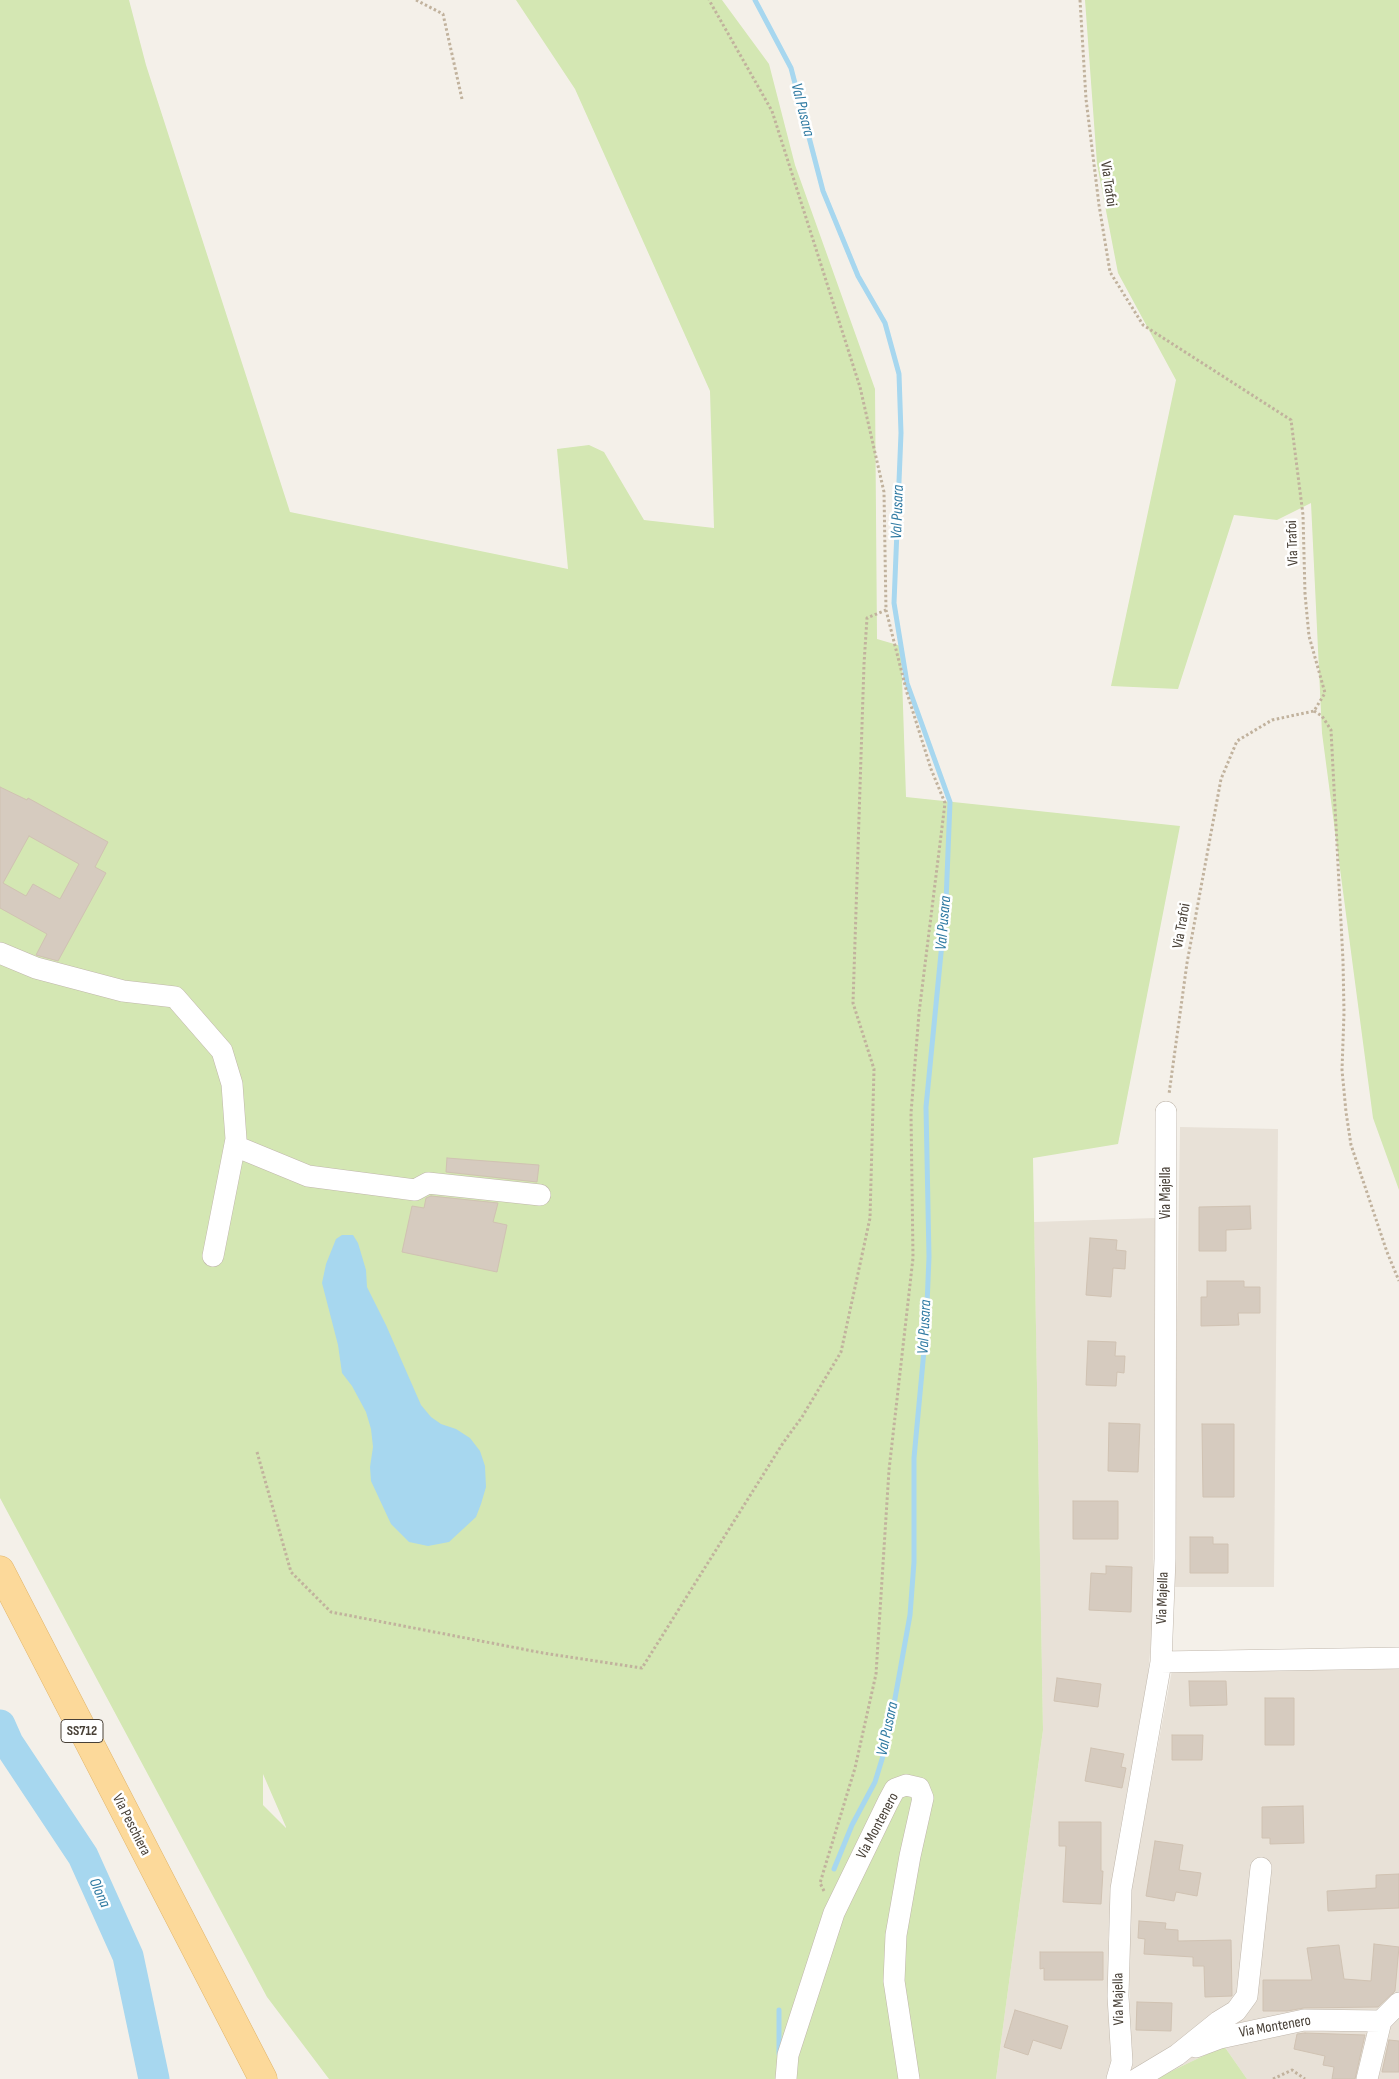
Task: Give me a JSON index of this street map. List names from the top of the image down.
{
  "streets": {
    "main road": ["SS712", "Via Peschiera"],
    "street": ["Via Majella", "Via Montenero"],
    "path": ["Via Trafoi"]
  },
  "crossings": [
    ["Via Trafoi", "Via Majella"]
  ],
  "water": ["Val Pusara", "Olona"]
}
